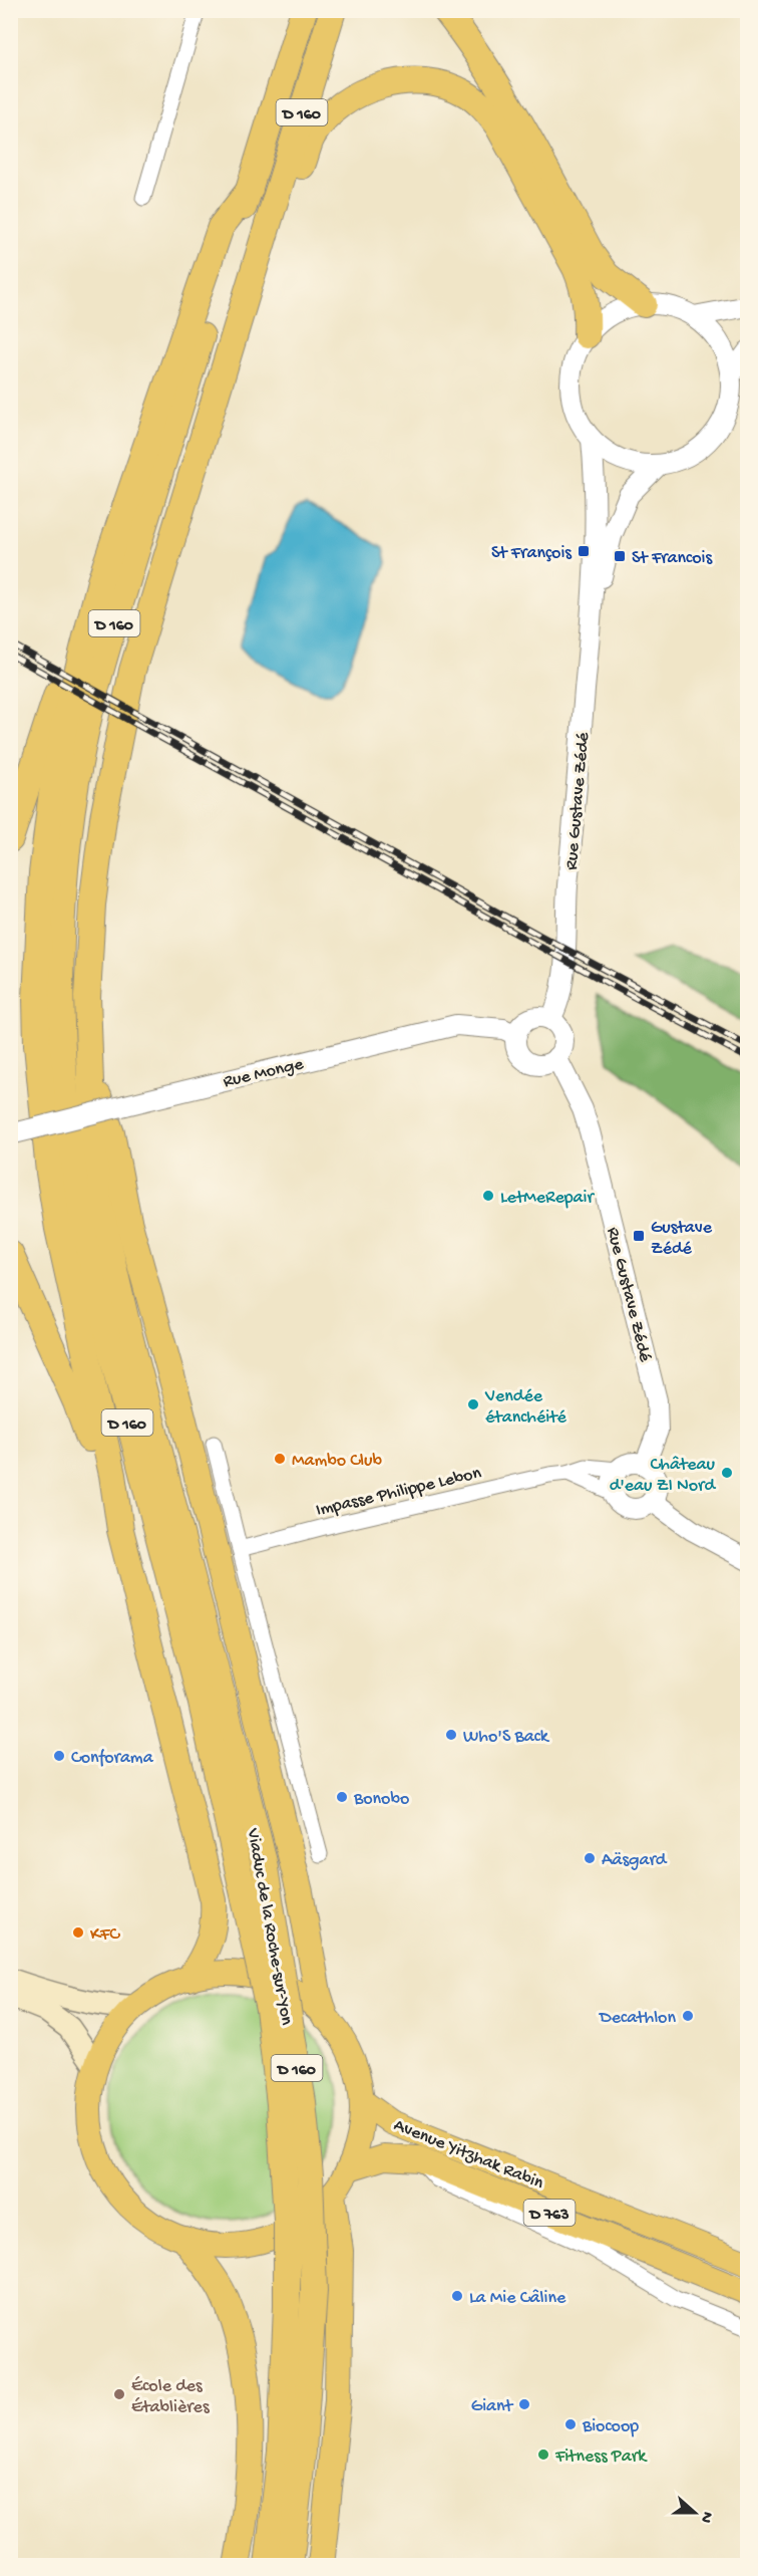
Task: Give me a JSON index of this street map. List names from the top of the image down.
{
  "streets": {
    "highway": ["D 160", "Viaduc de la Roche-sur-Yon"],
    "main road": ["Avenue Yitzhak Rabin", "D 763"],
    "street": ["Rue Gustave Zédé", "Rue Monge", "Impasse Philippe Lebon"]
  },
  "crossings": [
    ["D 160", "Viaduc de la Roche-sur-Yon"],
    ["Rue Gustave Zédé", "Rue Monge"],
    ["Rue Gustave Zédé", "Impasse Philippe Lebon"]
  ],
  "places": {
    "transit": ["St François", "St Francois", "Gustave Zédé"],
    "other": [
      "LetMeRepair",
      "Vendée étanchéité",
      "Mambo Club",
      "Château d'eau ZI Nord",
      "Who'S Back",
      "Conforama",
      "Bonobo",
      "Aäsgard",
      "KFC",
      "Decathlon",
      "La Mie Câline",
      "École des Établières",
      "Giant",
      "Biocoop",
      "Fitness Park"
    ]
  },
  "north": "right"
}
